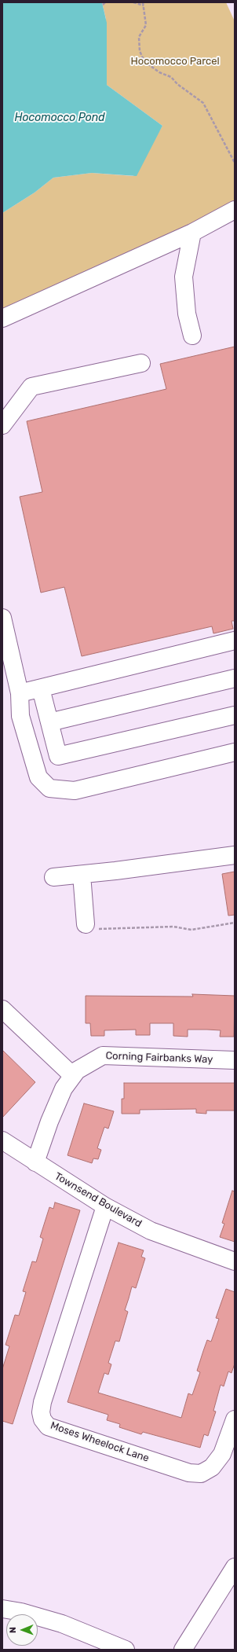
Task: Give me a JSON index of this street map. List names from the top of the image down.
{
  "streets": {
    "street": ["Corning Fairbanks Way", "Townsend Boulevard", "Moses Wheelock Lane"]
  },
  "crossings": [
    ["Corning Fairbanks Way", "Townsend Boulevard"],
    ["Townsend Boulevard", "Moses Wheelock Lane"]
  ],
  "water": ["Hocomocco Pond"],
  "parks": ["Hocomocco Parcel"],
  "north": "left"
}
